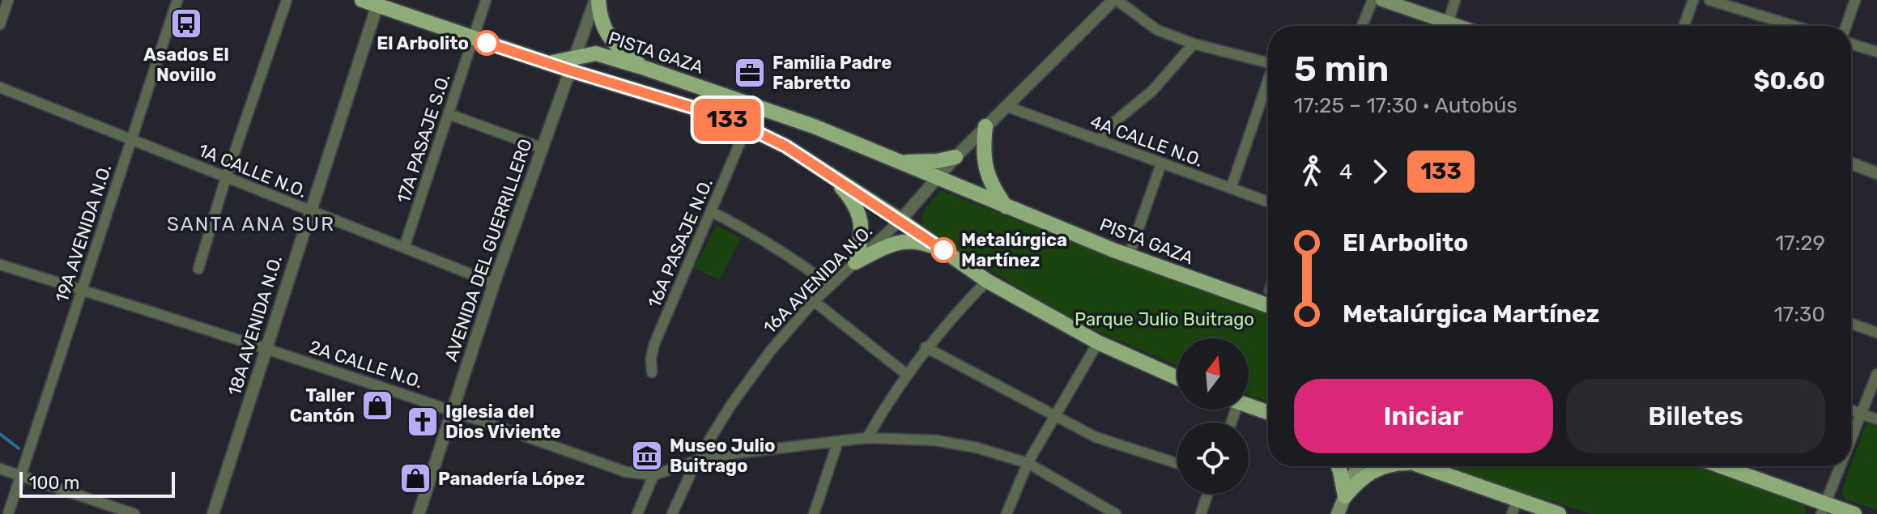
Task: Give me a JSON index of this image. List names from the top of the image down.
{
  "streets": {
    "main road": ["PISTA GAZA"],
    "street": [
      "17A PASAJE S.O.",
      "4A CALLE N.O.",
      "1A CALLE N.O.",
      "19A AVENIDA N.O.",
      "16A PASAJE N.O.",
      "AVENIDA DEL GUERRILLERO",
      "16A AVENIDA N.O.",
      "18A AVENIDA N.O.",
      "2A CALLE N.O."
    ]
  },
  "crossings": [
    ["PISTA GAZA", "17A PASAJE S.O."],
    ["PISTA GAZA", "AVENIDA DEL GUERRILLERO"],
    ["17A PASAJE S.O.", "1A CALLE N.O."],
    ["1A CALLE N.O.", "19A AVENIDA N.O."],
    ["1A CALLE N.O.", "AVENIDA DEL GUERRILLERO"],
    ["1A CALLE N.O.", "18A AVENIDA N.O."],
    ["19A AVENIDA N.O.", "2A CALLE N.O."],
    ["AVENIDA DEL GUERRILLERO", "2A CALLE N.O."],
    ["16A AVENIDA N.O.", "2A CALLE N.O."],
    ["18A AVENIDA N.O.", "2A CALLE N.O."]
  ],
  "districts": ["SANTA ANA SUR"],
  "parks": ["Parque Julio Buitrago"],
  "places": {
    "bus stop": ["Asados El Novillo"],
    "other": ["El Arbolito", "Metalúrgica Martínez"],
    "office": ["Familia Padre Fabretto"],
    "shop": ["Taller Cantón", "Panadería López"],
    "church": ["Iglesia del Dios Viviente"],
    "museum": ["Museo Julio Buitrago"]
  },
  "lines": ["bus line 133"],
  "scale_bar": "100 m",
  "north": "top",
  "page": {
    "on_map": "133",
    "heading": ["5 min", "17:25 – 17:30 · Autobús", "$0.60"],
    "legs": ["4", "133"],
    "list": [
      {
        "name": "El Arbolito",
        "value": "17:29"
      },
      {
        "name": "Metalúrgica Martínez",
        "value": "17:30"
      }
    ],
    "buttons": ["Iniciar", "Billetes"],
    "scale": "100 m"
  }
}
